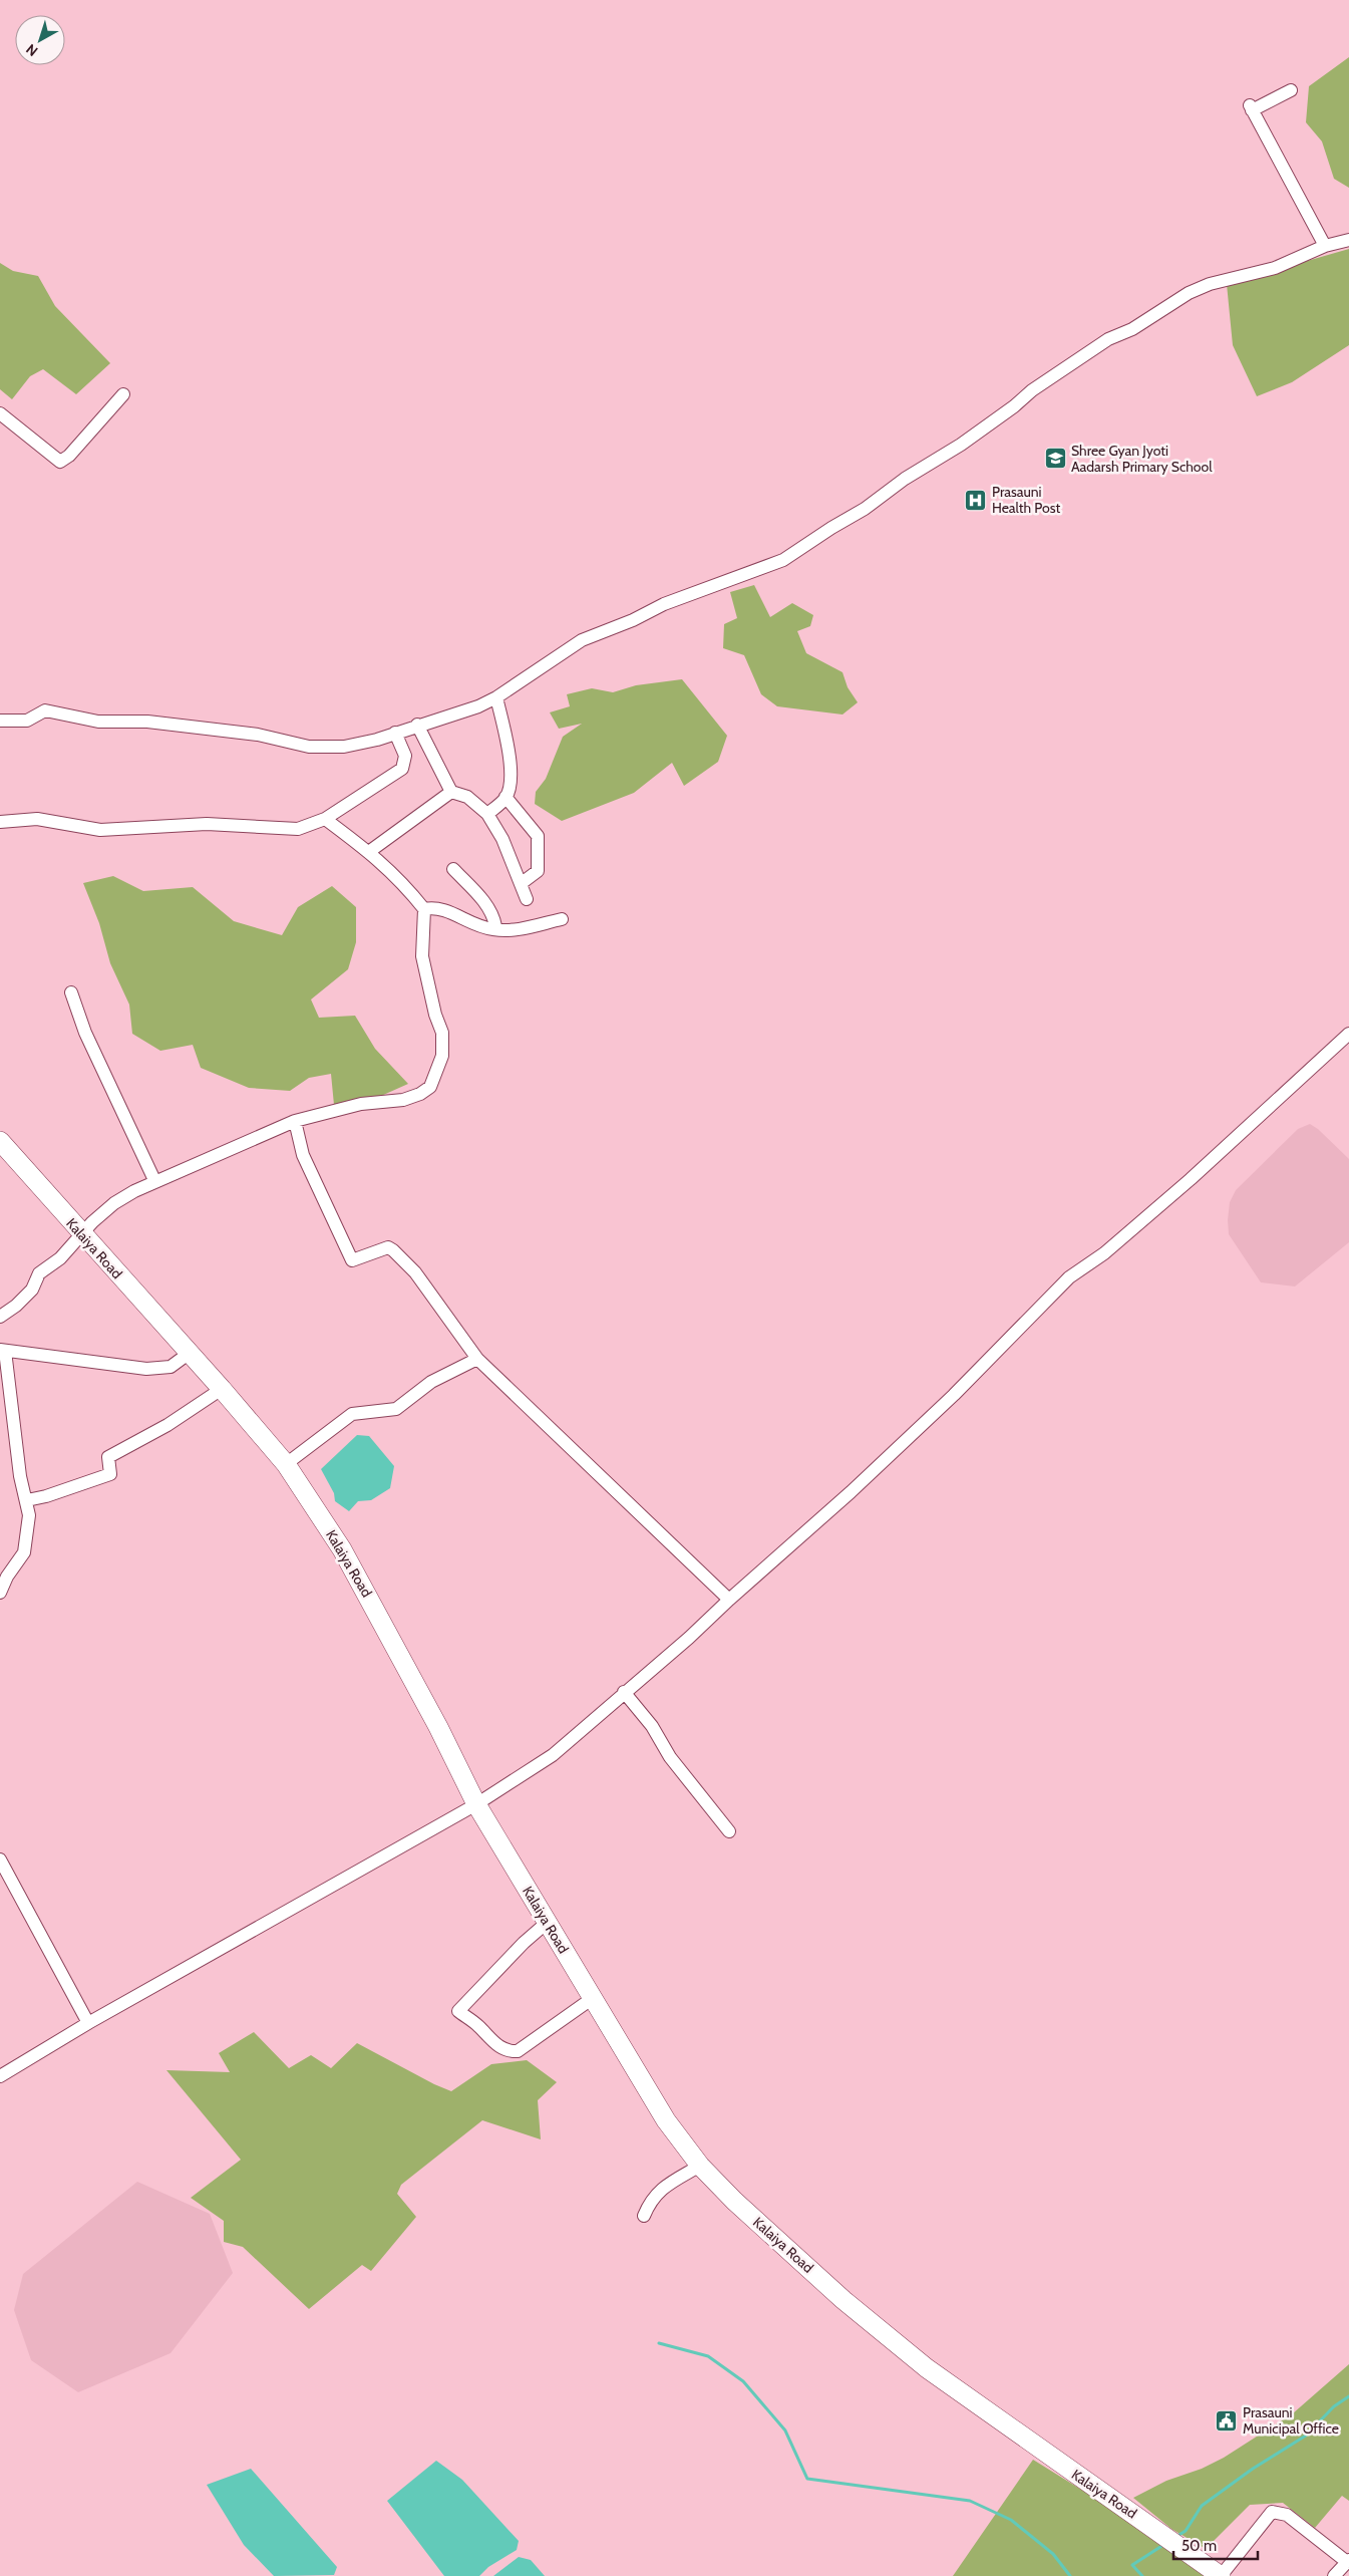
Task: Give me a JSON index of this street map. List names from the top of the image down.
{
  "streets": {
    "main road": ["Kalaiya Road"]
  },
  "places": {
    "school or university": ["Shree Gyan Jyoti Aadarsh Primary School"],
    "hospital": ["Prasauni Health Post"],
    "public building": ["Prasauni Municipal Office"]
  },
  "scale_bar": "50 m",
  "north": "bottom left"
}
